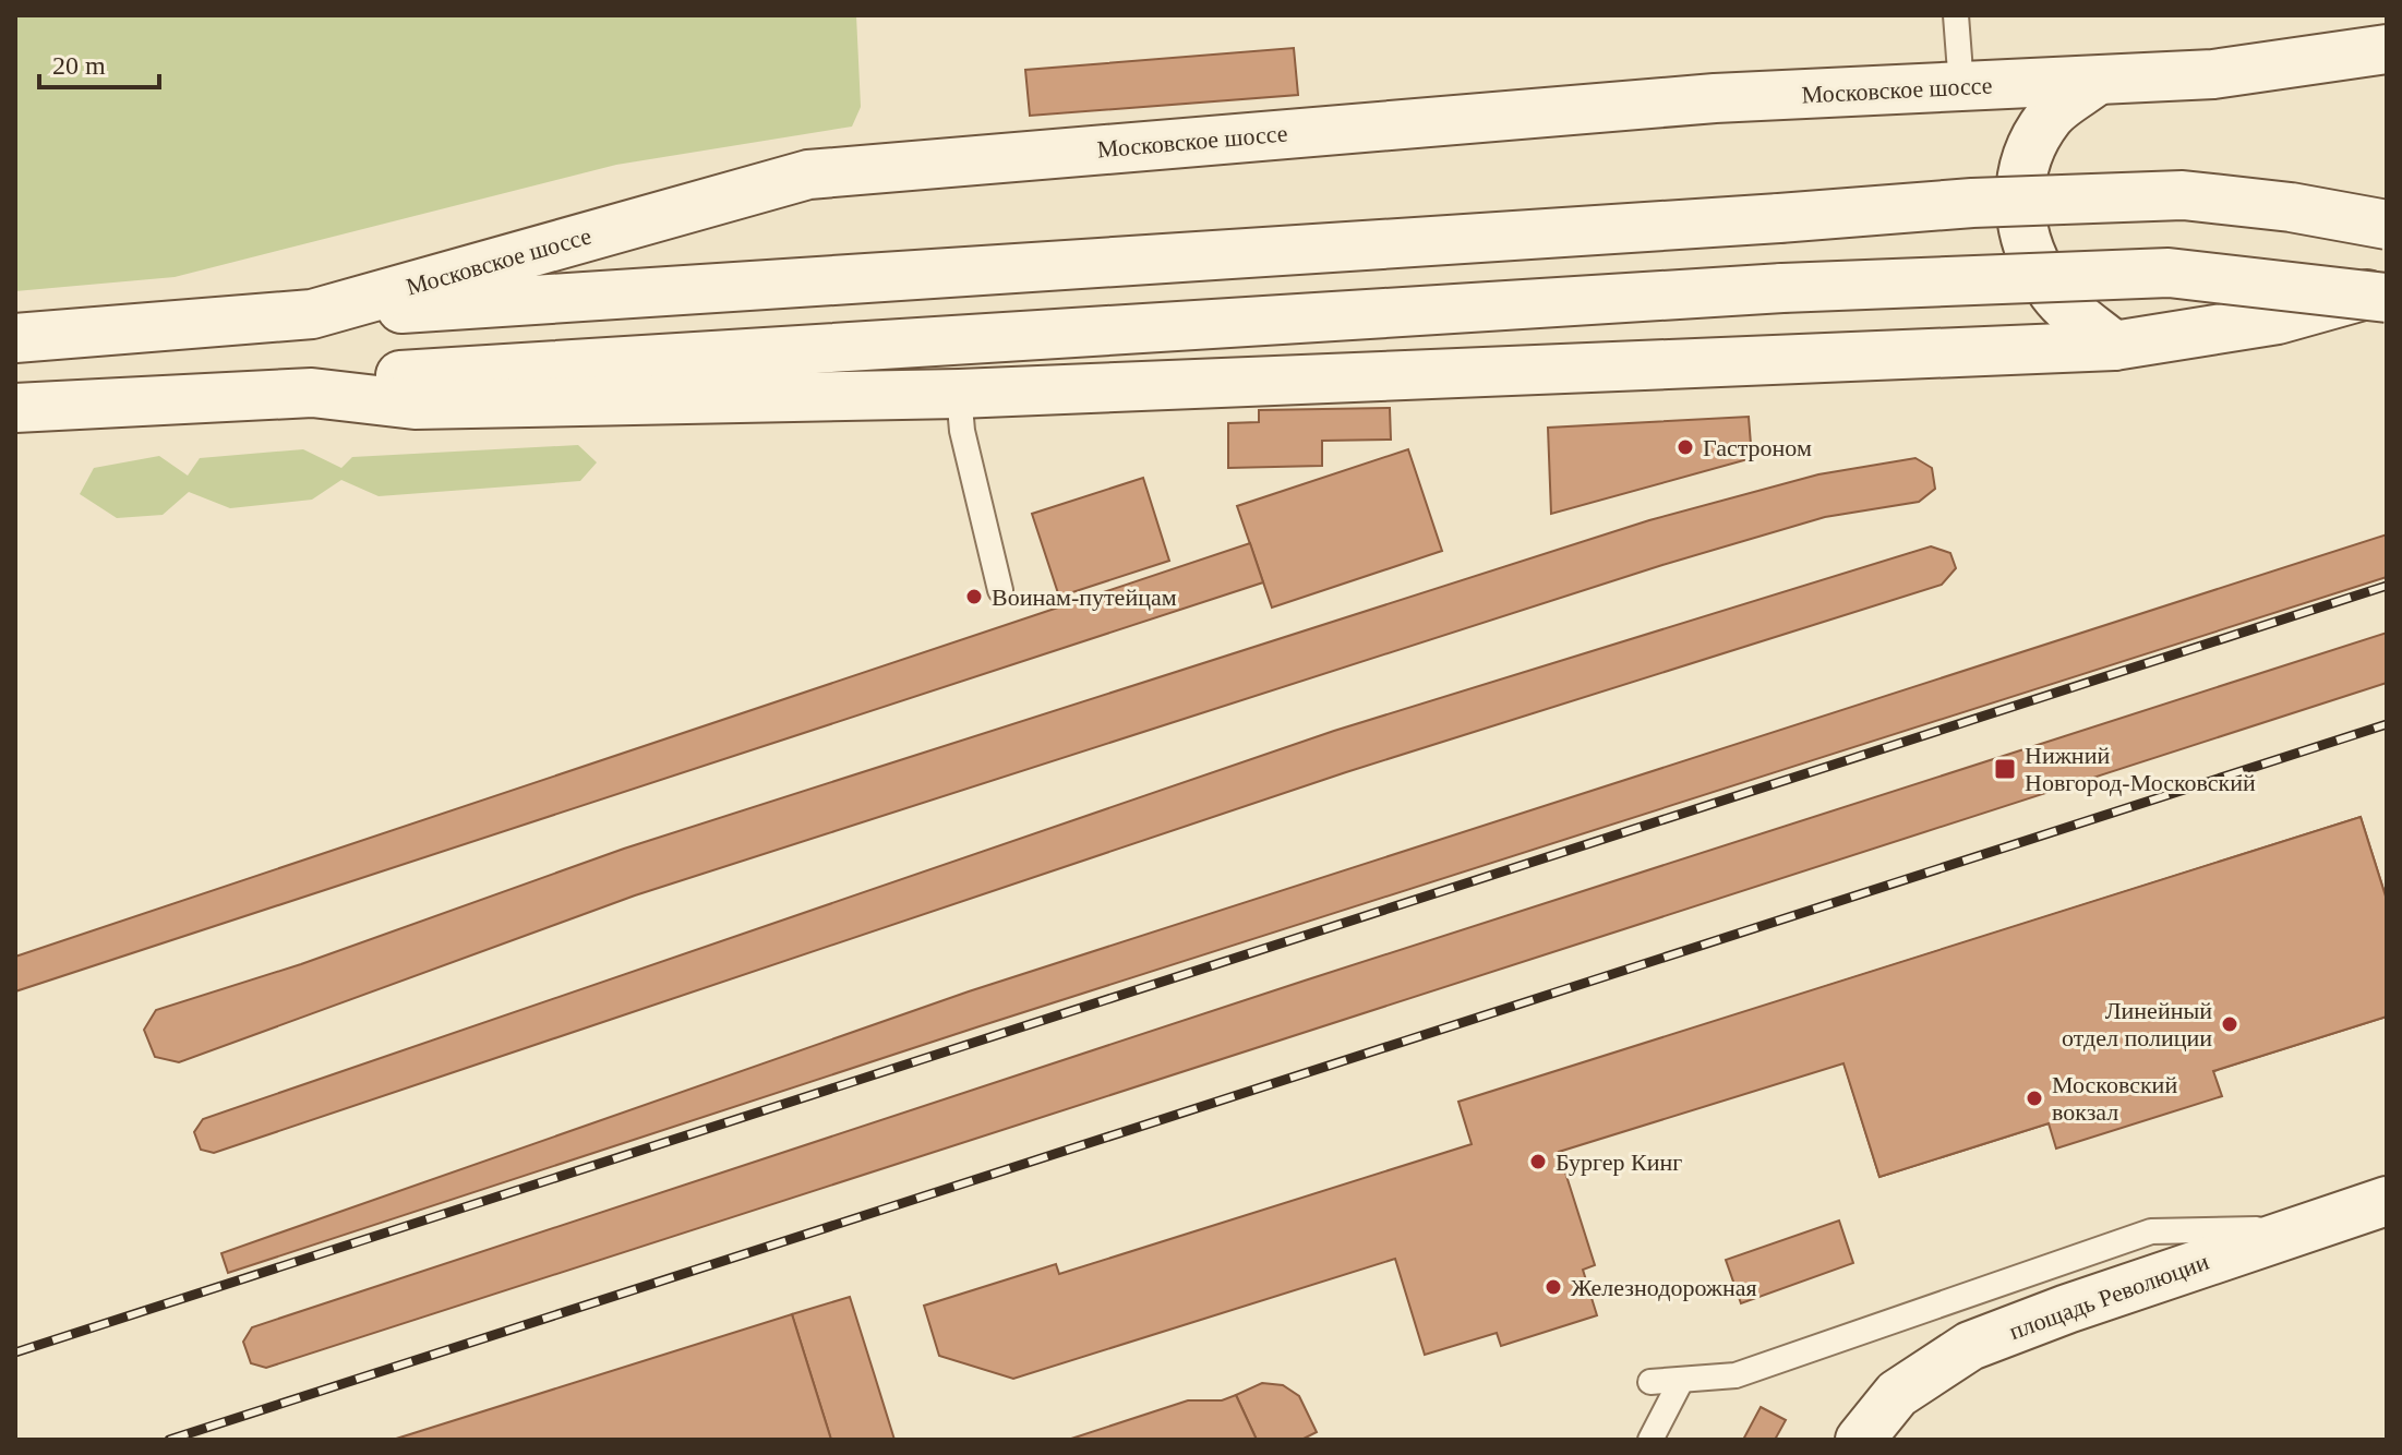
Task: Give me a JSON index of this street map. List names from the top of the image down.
{
  "streets": {
    "main road": ["Московское шоссе", "площадь Революции"]
  },
  "places": {
    "other": [
      "Гастроном",
      "Воинам-путейцам",
      "Линейный отдел полиции",
      "Московский вокзал",
      "Бургер Кинг",
      "Железнодорожная"
    ],
    "transit": ["Нижний Новгород-Московский"]
  },
  "scale_bar": "20 m"
}
